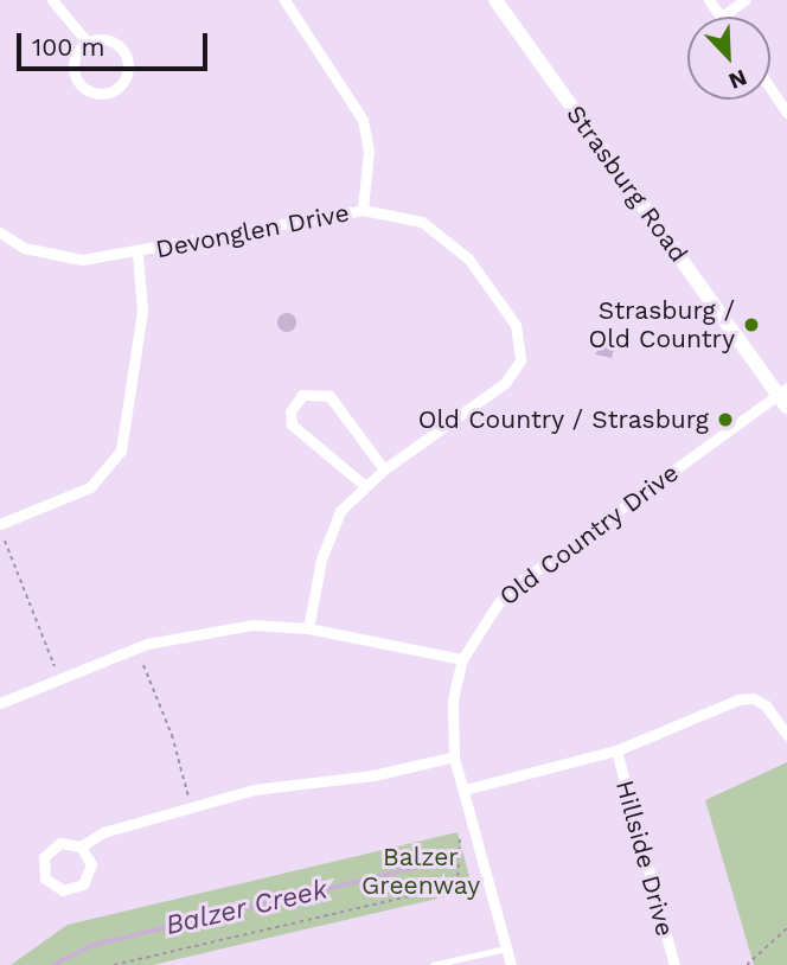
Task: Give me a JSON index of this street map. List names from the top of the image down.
{
  "streets": {
    "street": [
      "Strasburg Road",
      "Devonglen Drive",
      "Old Country Drive",
      "Hillside Drive"
    ]
  },
  "crossings": [
    ["Strasburg Road", "Old Country Drive"]
  ],
  "water": ["Balzer Creek"],
  "parks": ["Balzer Greenway"],
  "places": ["Strasburg / Old Country", "Old Country / Strasburg"],
  "scale_bar": "100 m",
  "north": "bottom right"
}
